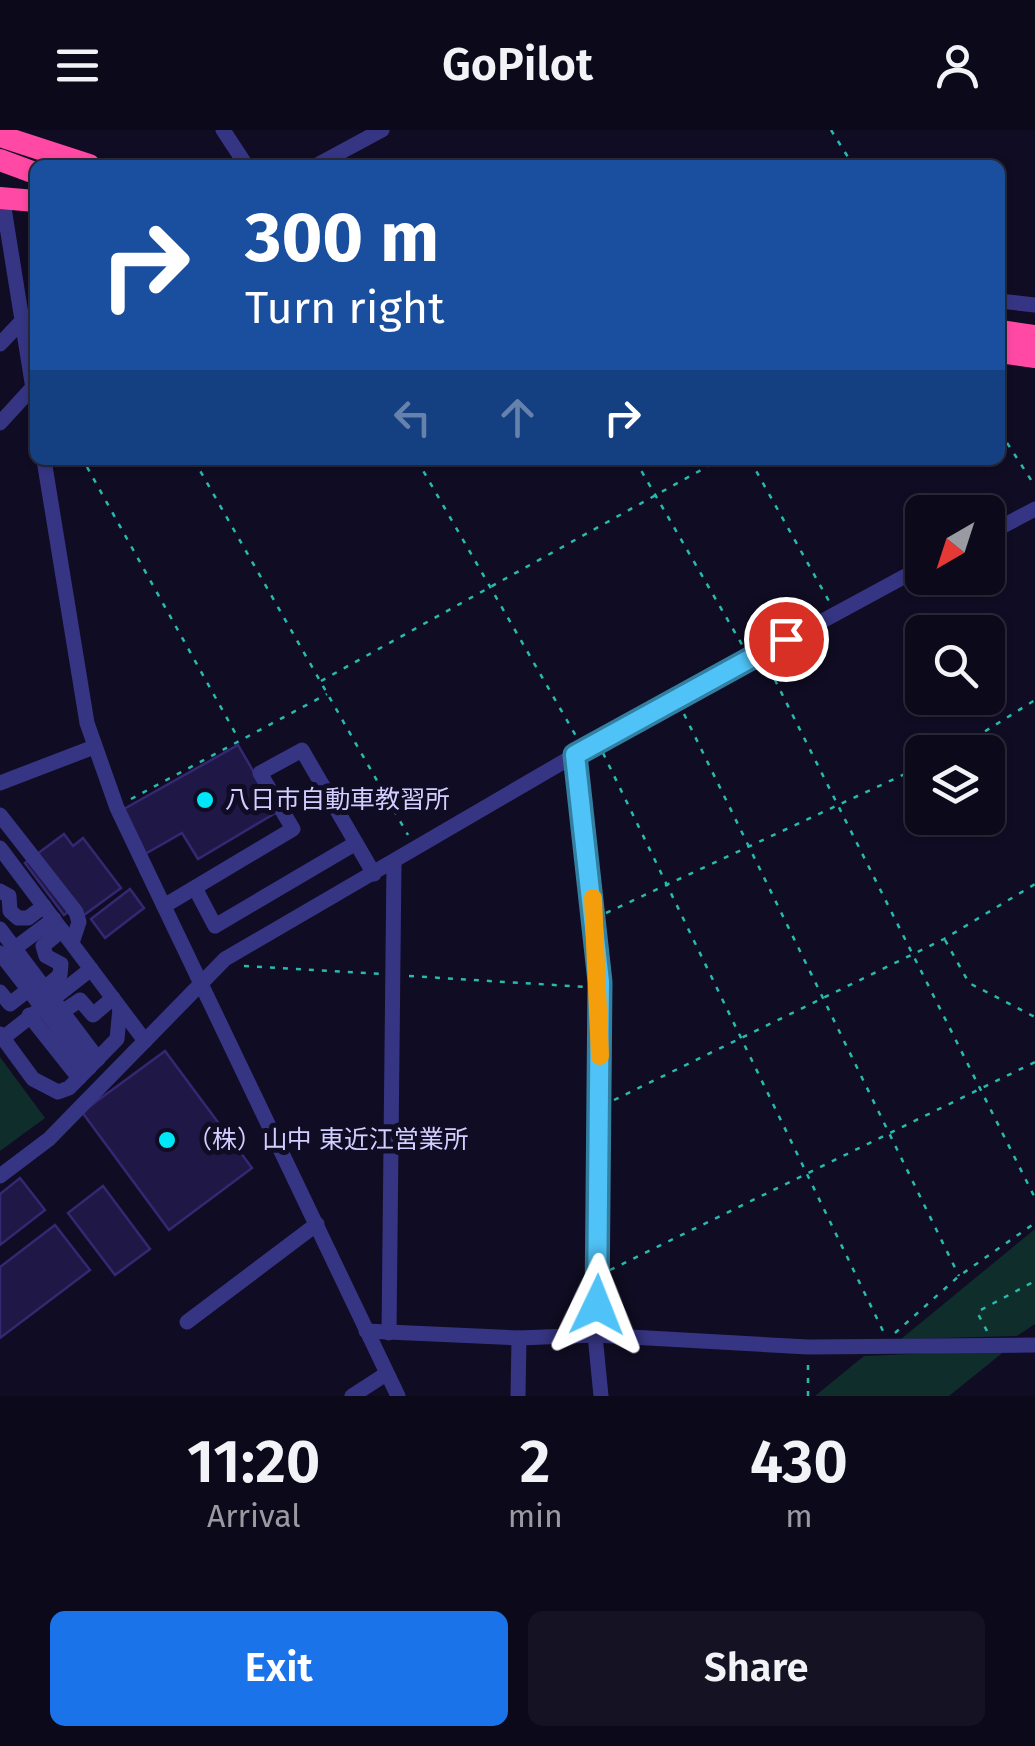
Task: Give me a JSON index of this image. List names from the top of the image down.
{
  "places": ["八日市自動車教習所", "（株）山中 東近江営業所"],
  "north": "bottom left",
  "page": {
    "header": "GoPilot",
    "turn": ["300 m", "Turn right"],
    "eta": [
      "11:20",
      "Arrival",
      "2",
      "min",
      "430",
      "m"
    ],
    "buttons": ["Exit", "Share"]
  }
}
